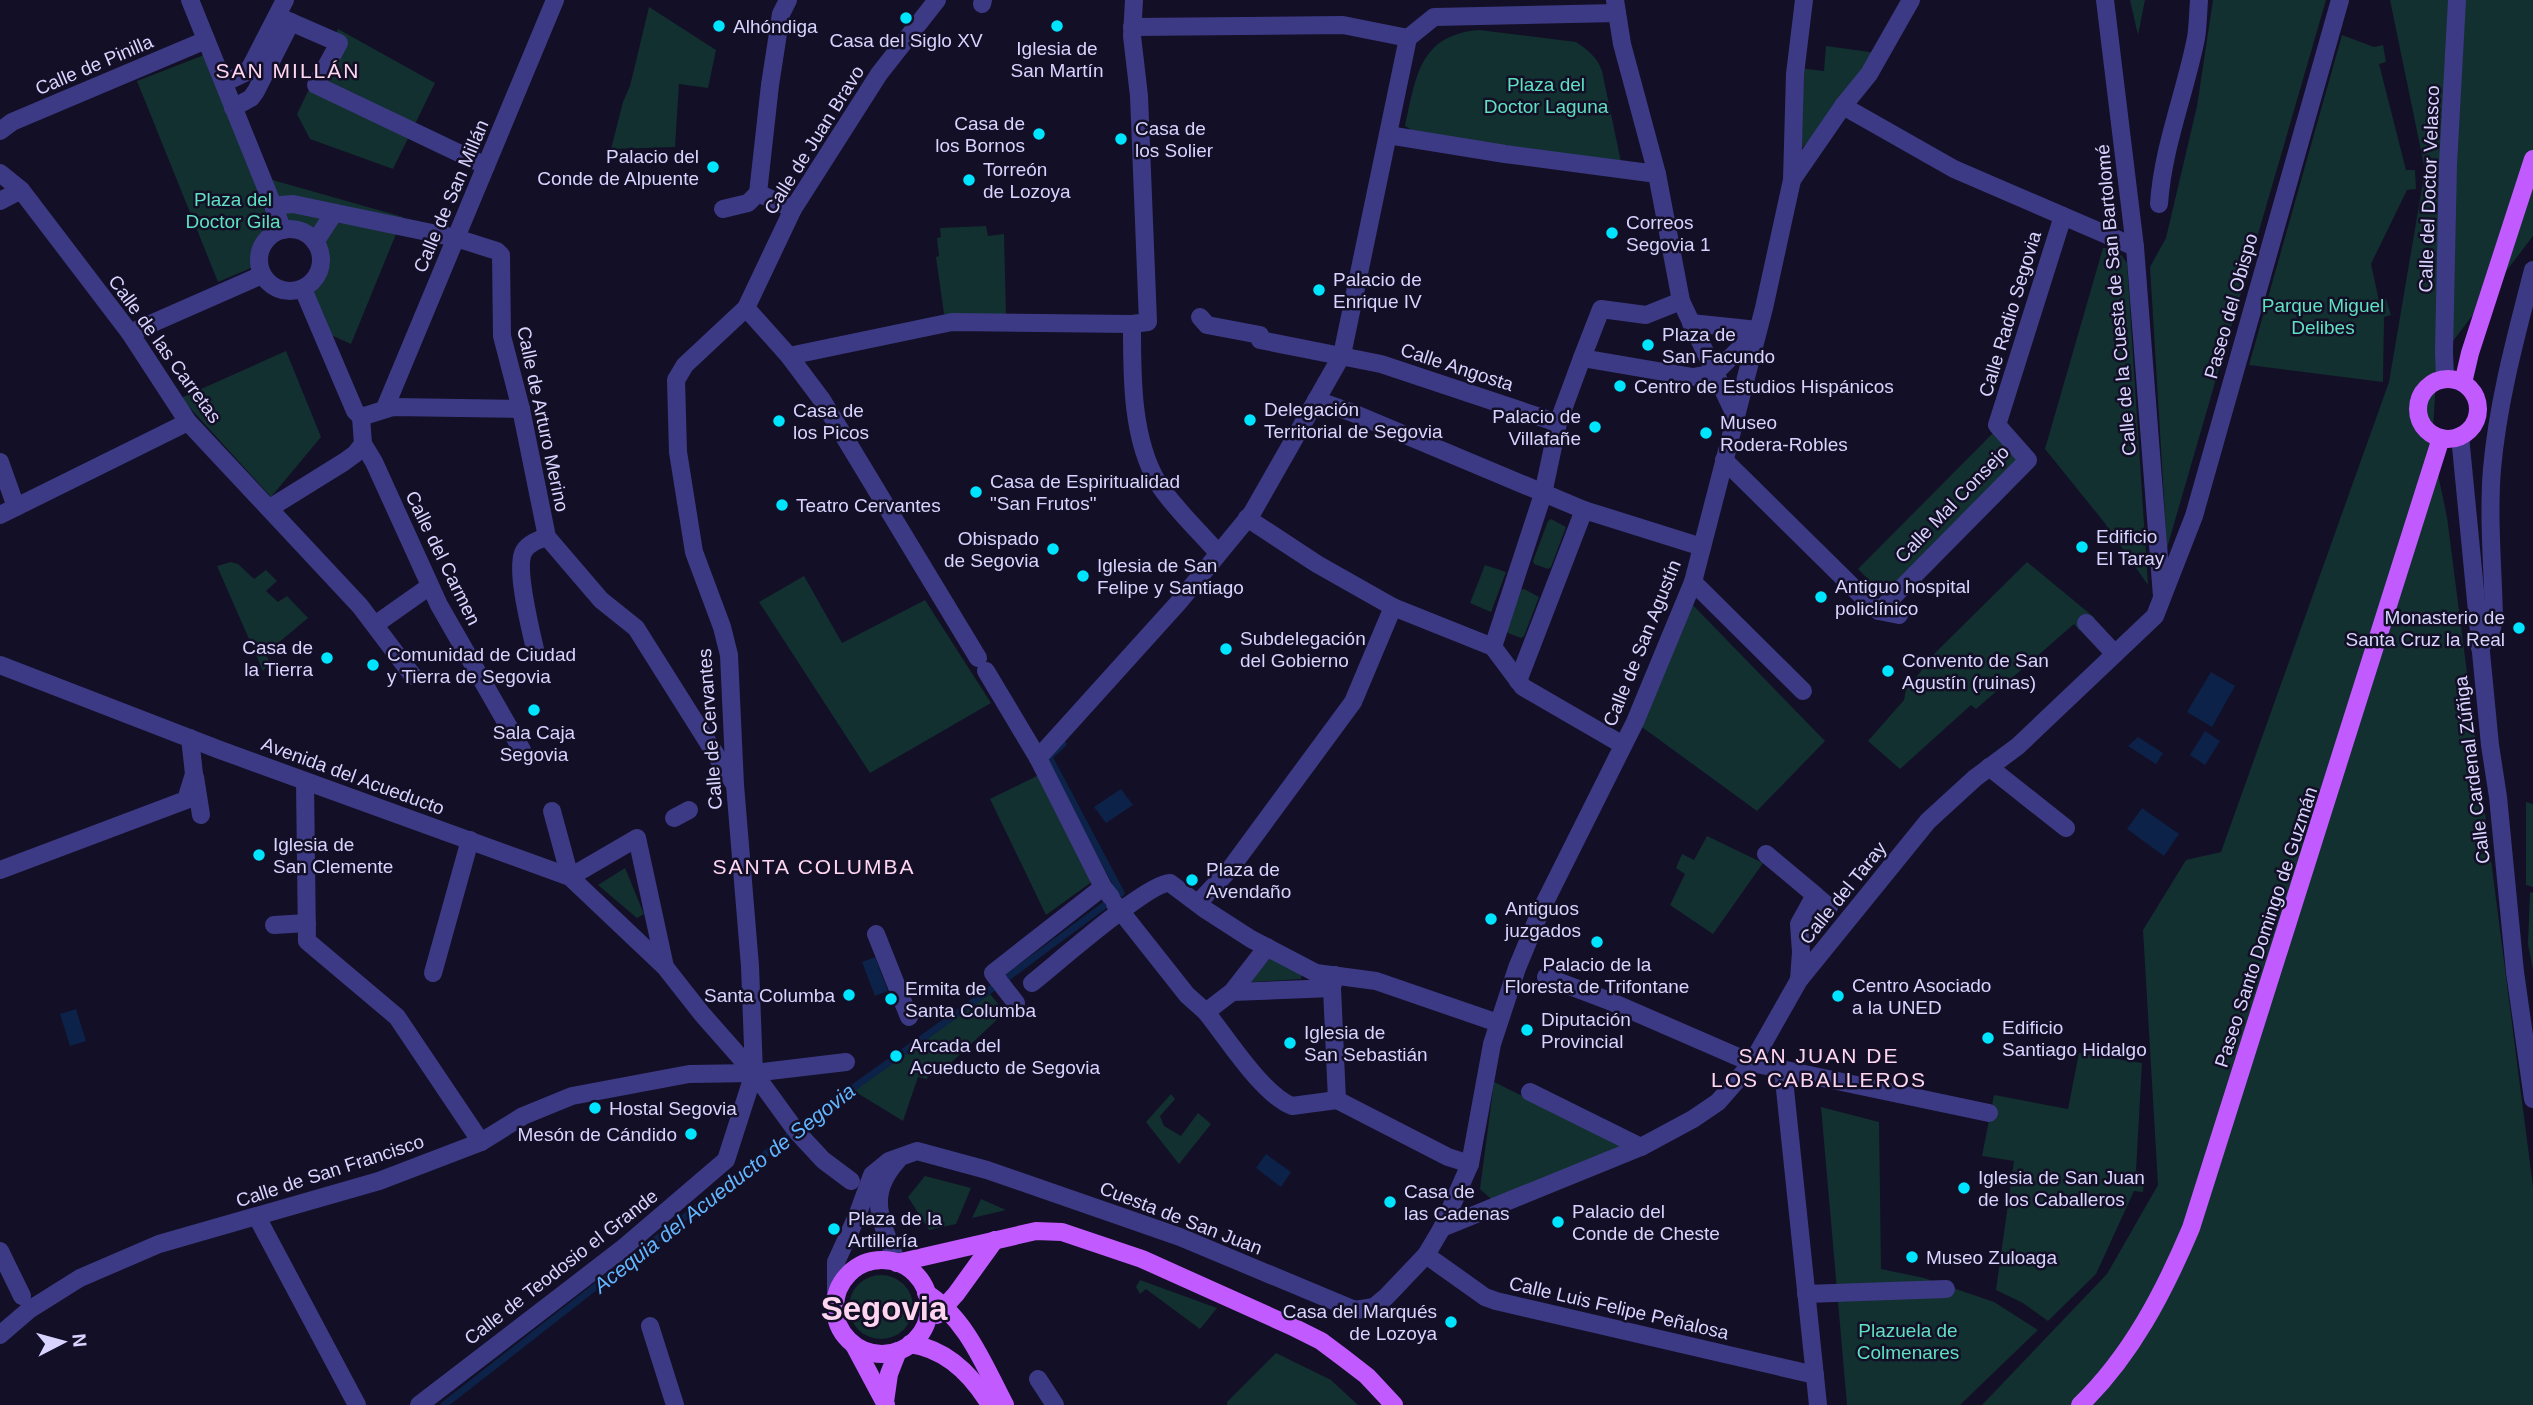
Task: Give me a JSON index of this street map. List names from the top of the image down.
{
  "streets": {
    "main road": ["Paseo Santo Domingo de Guzmán"],
    "street": [
      "Calle de Pinilla",
      "Calle de Juan Bravo",
      "Calle del Doctor Velasco",
      "Calle de San Millán",
      "Calle de la Cuesta de San Bartolomé",
      "Paseo del Obispo",
      "Calle Radio Segovia",
      "Calle de las Carretas",
      "Calle Angosta",
      "Calle de Arturo Merino",
      "Calle Mal Consejo",
      "Calle del Carmen",
      "Calle de San Agustín",
      "Calle de Cervantes",
      "Calle Cardenal Zúñiga",
      "Avenida del Acueducto",
      "Calle del Taray",
      "Calle de San Francisco",
      "Cuesta de San Juan",
      "Calle de Teodosio el Grande",
      "Calle Luis Felipe Peñalosa"
    ]
  },
  "crossings": [
    ["Calle de Juan Bravo", "Calle de Cervantes"],
    ["Calle del Doctor Velasco", "Calle Cardenal Zúñiga"],
    ["Calle del Doctor Velasco", "Paseo Santo Domingo de Guzmán"],
    ["Calle de San Millán", "Calle de Arturo Merino"],
    ["Calle de la Cuesta de San Bartolomé", "Paseo del Obispo"],
    ["Paseo del Obispo", "Calle del Taray"],
    ["Calle Radio Segovia", "Calle Mal Consejo"],
    ["Calle de Arturo Merino", "Calle de Cervantes"],
    ["Calle de San Agustín", "Cuesta de San Juan"],
    ["Calle de Cervantes", "Avenida del Acueducto"],
    ["Calle de Cervantes", "Calle de San Francisco"],
    ["Calle de Cervantes", "Calle de Teodosio el Grande"],
    ["Calle Cardenal Zúñiga", "Paseo Santo Domingo de Guzmán"],
    ["Avenida del Acueducto", "Calle de San Francisco"],
    ["Avenida del Acueducto", "Calle de Teodosio el Grande"],
    ["Calle del Taray", "Cuesta de San Juan"],
    ["Calle de San Francisco", "Calle de Teodosio el Grande"],
    ["Cuesta de San Juan", "Calle Luis Felipe Peñalosa"]
  ],
  "districts": [
    "SAN MILLÁN",
    "SANTA COLUMBA",
    "SAN JUAN DE LOS CABALLEROS",
    "Segovia"
  ],
  "water": ["Acequia del Acueducto de Segovia"],
  "parks": [
    "Plaza del Doctor Laguna",
    "Plaza del Doctor Gila",
    "Parque Miguel Delibes",
    "Plazuela de Colmenares"
  ],
  "places": [
    "Casa del Siglo XV",
    "Alhóndiga",
    "Iglesia de San Martín",
    "Casa de los Bornos",
    "Casa de los Solier",
    "Palacio del Conde de Alpuente",
    "Torreón de Lozoya",
    "Correos Segovia 1",
    "Palacio de Enrique IV",
    "Plaza de San Facundo",
    "Centro de Estudios Hispánicos",
    "Delegación Territorial de Segovia",
    "Casa de los Picos",
    "Palacio de Villafañe",
    "Museo Rodera-Robles",
    "Casa de Espiritualidad \"San Frutos\"",
    "Teatro Cervantes",
    "Edificio El Taray",
    "Obispado de Segovia",
    "Iglesia de San Felipe y Santiago",
    "Antiguo hospital policlínico",
    "Monasterio de Santa Cruz la Real",
    "Subdelegación del Gobierno",
    "Casa de la Tierra",
    "Comunidad de Ciudad y Tierra de Segovia",
    "Convento de San Agustín (ruinas)",
    "Sala Caja Segovia",
    "Iglesia de San Clemente",
    "Plaza de Avendaño",
    "Antiguos juzgados",
    "Palacio de la Floresta de Trifontane",
    "Santa Columba",
    "Centro Asociado a la UNED",
    "Ermita de Santa Columba",
    "Diputación Provincial",
    "Edificio Santiago Hidalgo",
    "Iglesia de San Sebastián",
    "Arcada del Acueducto de Segovia",
    "Hostal Segovia",
    "Mesón de Cándido",
    "Iglesia de San Juan de los Caballeros",
    "Casa de las Cadenas",
    "Palacio del Conde de Cheste",
    "Plaza de la Artillería",
    "Museo Zuloaga",
    "Casa del Marqués de Lozoya"
  ],
  "north": "right"
}
